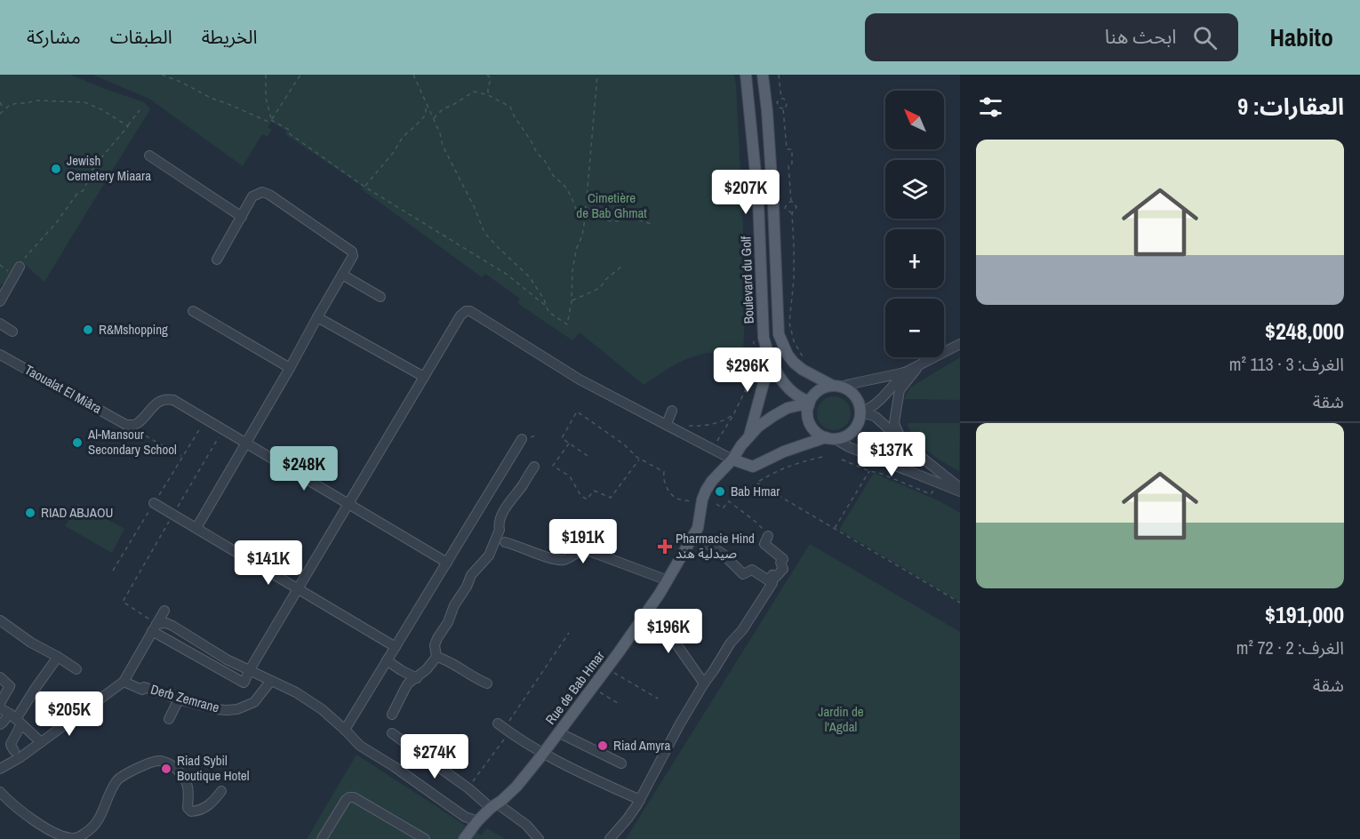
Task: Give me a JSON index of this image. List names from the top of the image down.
{
  "streets": {
    "main road": ["Boulevard du Golf", "Rue de Bab Hmar"],
    "street": ["Taoualat El Miâra", "Derb Zemrane"]
  },
  "crossings": [
    ["Boulevard du Golf", "Rue de Bab Hmar"]
  ],
  "parks": ["Cimetière de Bab Ghmat", "Jardin de l'Agdal"],
  "places": {
    "other": [
      "Jewish Cemetery Miaara",
      "R&Mshopping",
      "Al-Mansour Secondary School",
      "Bab Hmar",
      "RIAD ABJAOU",
      "Riad Amyra",
      "Riad Sybil Boutique Hotel"
    ],
    "health": ["Pharmacie Hind صيدلية هند"]
  },
  "north": "top left",
  "page": {
    "header": "Habito",
    "search": "ابحث هنا",
    "nav": ["الخريطة", "الطبقات", "مشاركة"],
    "heading": "العقارات: 9",
    "map_buttons": ["+", "−"],
    "list": [
      {
        "name": "$248,000",
        "note": "الغرف: 3 · 113 m² · شقة"
      },
      {
        "name": "$191,000",
        "note": "الغرف: 2 · 72 m² · شقة"
      }
    ],
    "price": [
      "$207K",
      "$296K",
      "$137K",
      "$248K",
      "$191K",
      "$141K",
      "$196K",
      "$205K",
      "$274K"
    ]
  }
}
